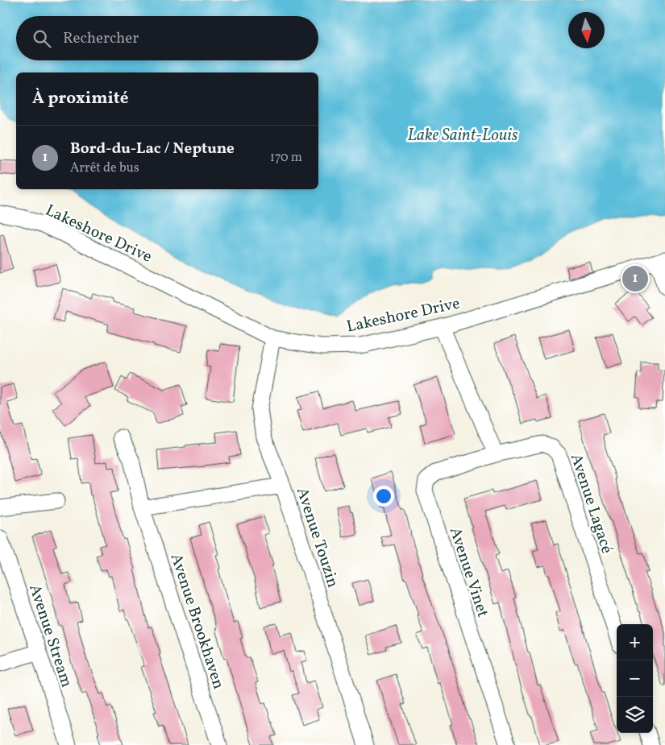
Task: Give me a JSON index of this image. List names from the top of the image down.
{
  "streets": {
    "street": [
      "Lakeshore Drive",
      "Avenue Lagacé",
      "Avenue Touzin",
      "Avenue Vinet",
      "Avenue Brookhaven",
      "Avenue Stream"
    ]
  },
  "crossings": [
    ["Lakeshore Drive", "Avenue Touzin"],
    ["Avenue Lagacé", "Avenue Vinet"]
  ],
  "water": ["Lake Saint-Louis"],
  "north": "bottom",
  "page": {
    "search": "Rechercher",
    "heading": "À proximité",
    "list": [
      {
        "mark": "1",
        "name": "Bord-du-Lac / Neptune",
        "note": "Arrêt de bus",
        "value": "170 m"
      }
    ],
    "pins": "1",
    "map_buttons": ["+", "−"]
  }
}
